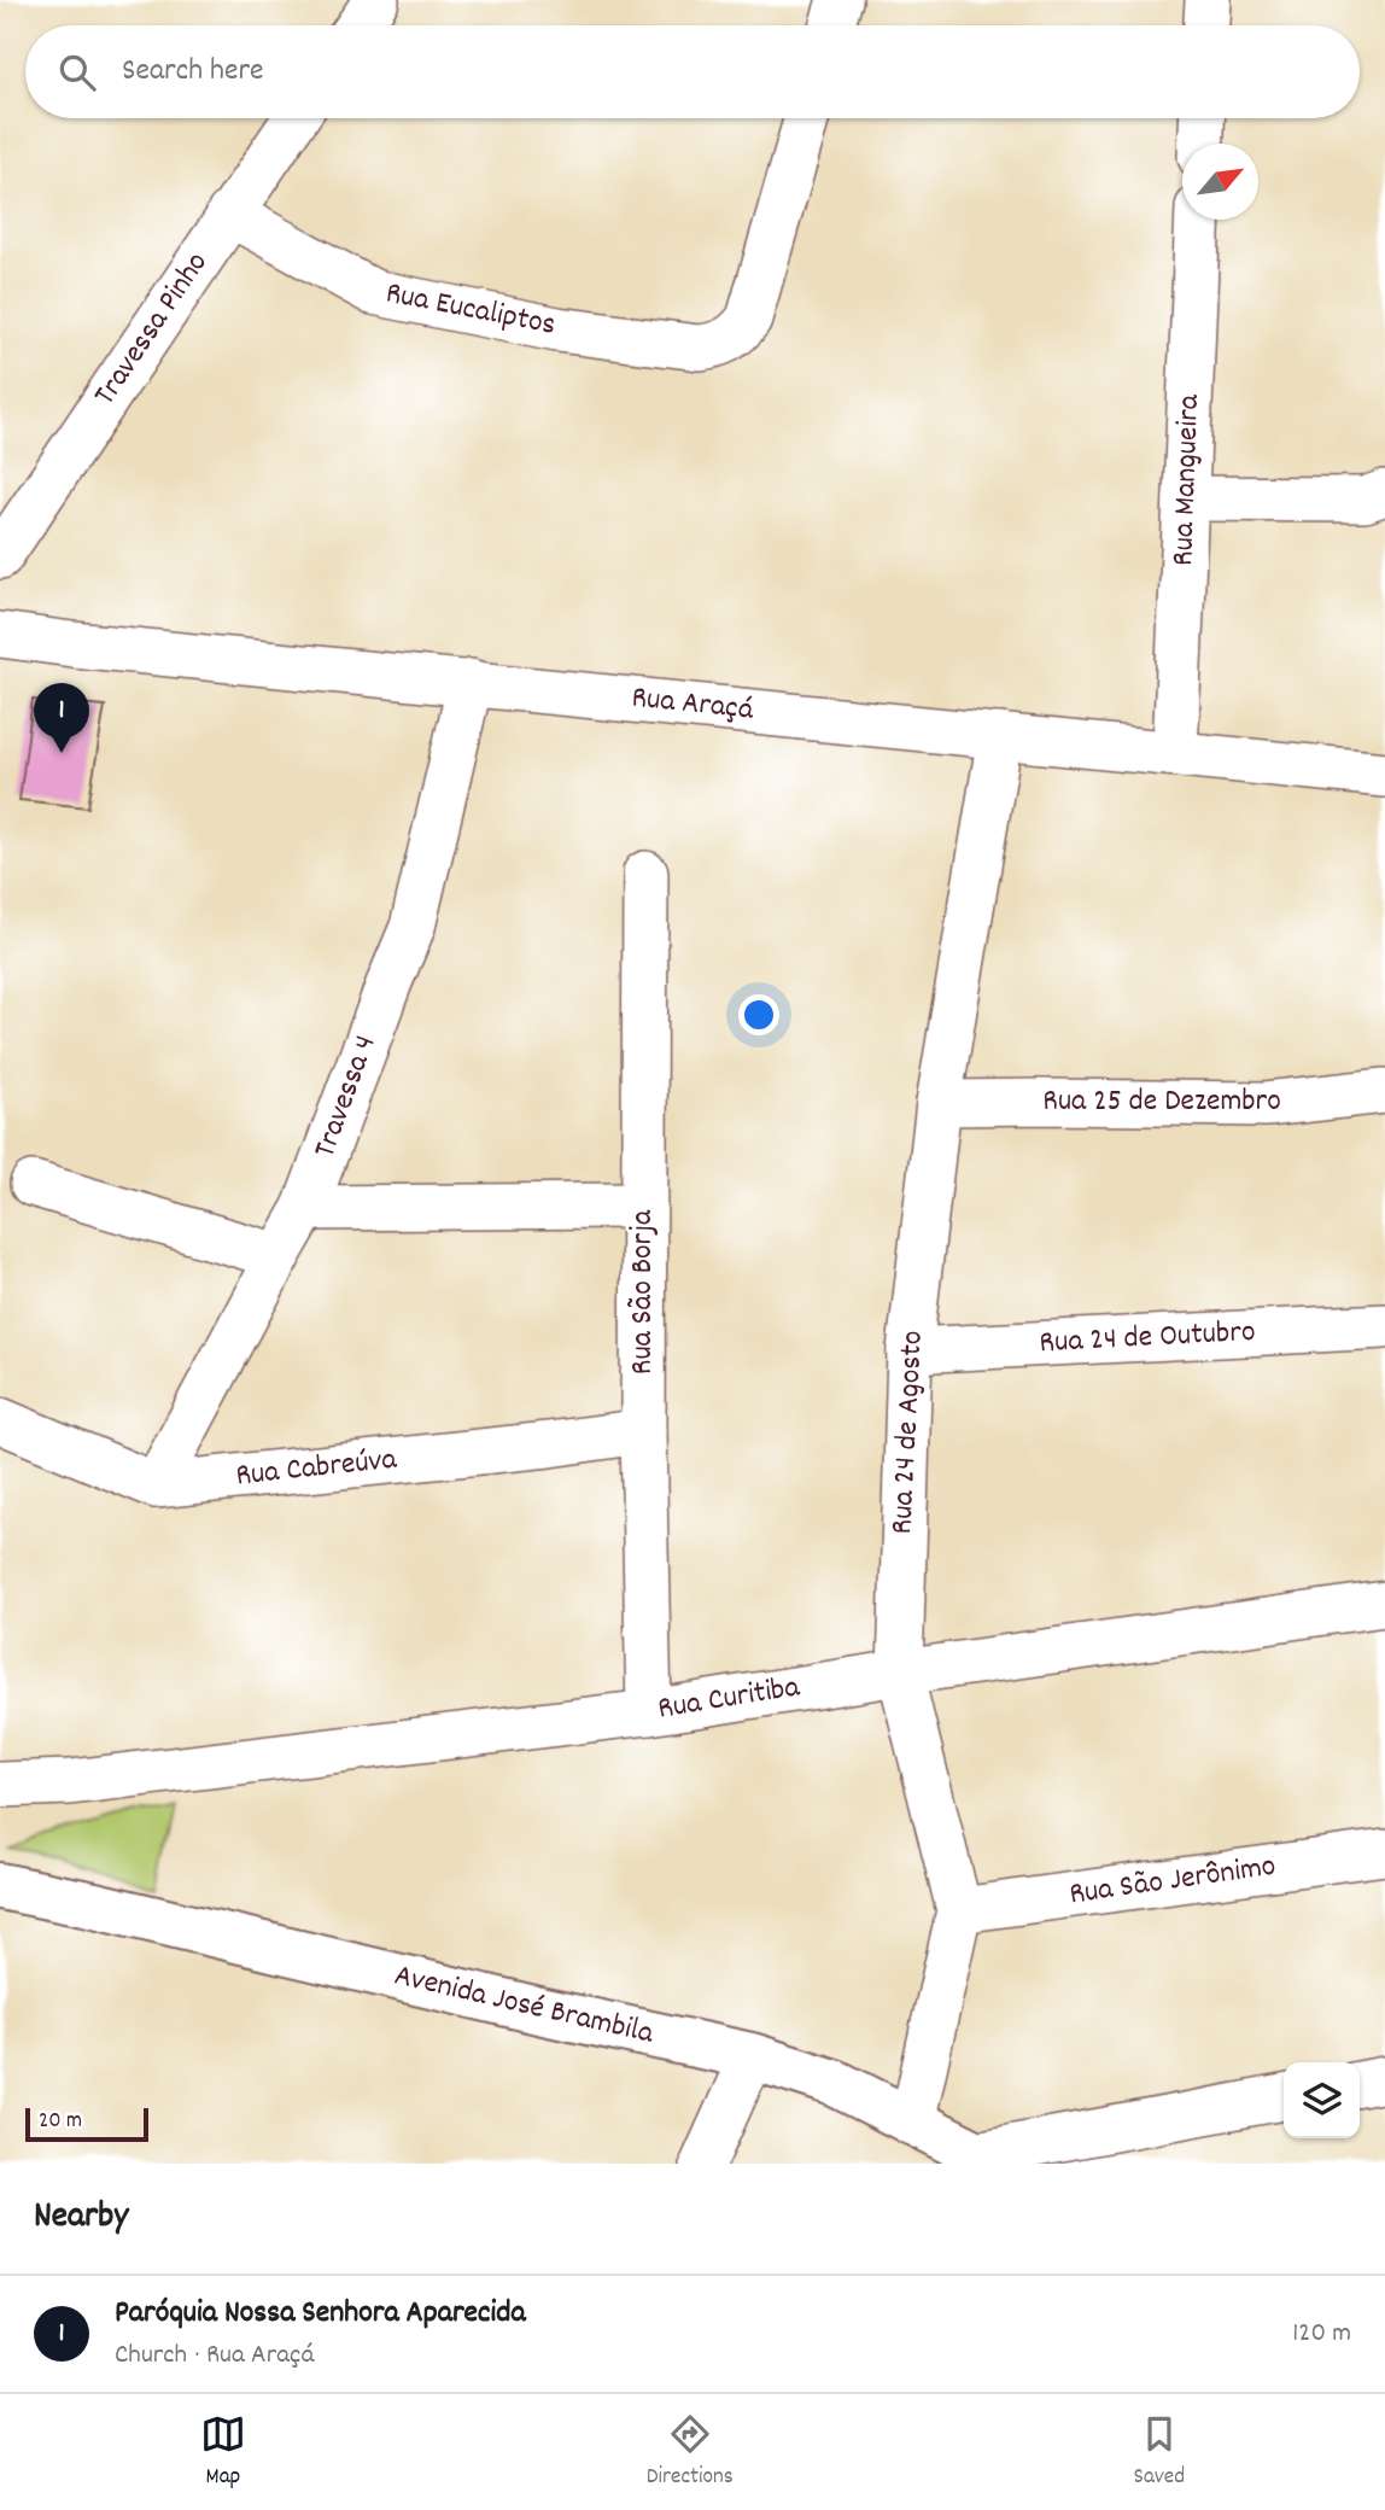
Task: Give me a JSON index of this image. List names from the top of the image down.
{
  "streets": {
    "main road": ["Avenida José Brambila"],
    "street": [
      "Rua Eucaliptos",
      "Travessa Pinho",
      "Rua Mangueira",
      "Rua Araçá",
      "Travessa 4",
      "Rua 25 de Dezembro",
      "Rua São Borja",
      "Rua 24 de Outubro",
      "Rua 24 de Agosto",
      "Rua Cabreúva",
      "Rua Curitiba",
      "Rua São Jerônimo"
    ]
  },
  "crossings": [
    ["Rua Eucaliptos", "Travessa Pinho"],
    ["Rua Mangueira", "Rua Araçá"],
    ["Rua Araçá", "Travessa 4"],
    ["Rua Araçá", "Rua 24 de Agosto"],
    ["Travessa 4", "Rua Cabreúva"],
    ["Rua 25 de Dezembro", "Rua 24 de Agosto"],
    ["Rua São Borja", "Rua Cabreúva"],
    ["Rua São Borja", "Rua Curitiba"],
    ["Rua 24 de Outubro", "Rua 24 de Agosto"],
    ["Rua 24 de Agosto", "Rua Curitiba"],
    ["Rua 24 de Agosto", "Rua São Jerônimo"],
    ["Rua 24 de Agosto", "Avenida José Brambila"]
  ],
  "scale_bar": "20 m",
  "north": "top right",
  "page": {
    "search": "Search here",
    "pins": "1",
    "scale": "20 m",
    "heading": "Nearby",
    "list": [
      {
        "mark": "1",
        "name": "Paróquia Nossa Senhora Aparecida",
        "note": "Church · Rua Araçá",
        "value": "120 m"
      }
    ],
    "nav": ["Map", "Directions", "Saved"]
  }
}
